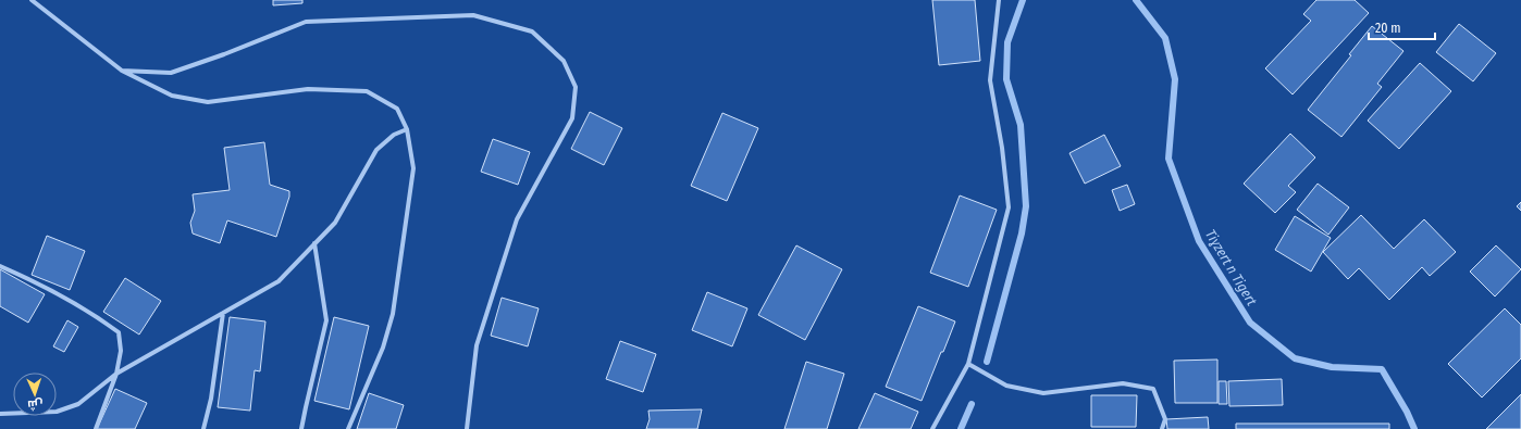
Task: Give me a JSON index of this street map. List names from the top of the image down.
{
  "water": ["Tiɣzert n Tigert"],
  "scale_bar": "20 m",
  "north": "bottom"
}
